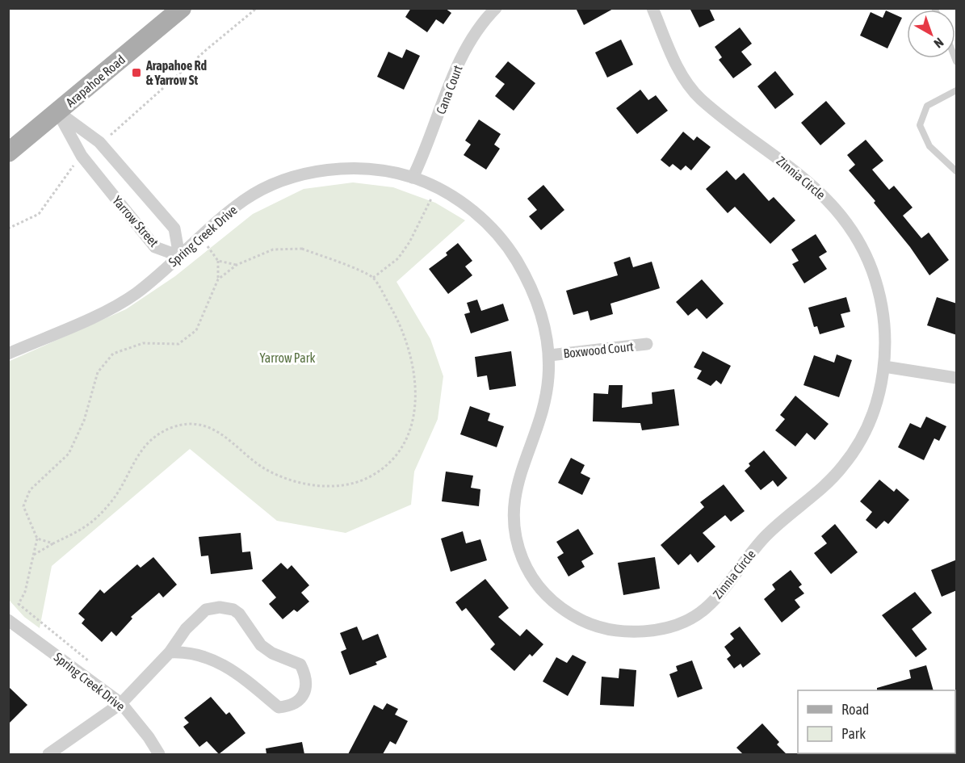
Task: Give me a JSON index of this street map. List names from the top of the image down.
{
  "streets": {
    "main road": ["Arapahoe Road"],
    "street": [
      "Cana Court",
      "Zinnia Circle",
      "Yarrow Street",
      "Spring Creek Drive",
      "Boxwood Court"
    ]
  },
  "crossings": [
    ["Arapahoe Road", "Yarrow Street"],
    ["Cana Court", "Zinnia Circle"],
    ["Cana Court", "Spring Creek Drive"],
    ["Zinnia Circle", "Spring Creek Drive"],
    ["Zinnia Circle", "Boxwood Court"],
    ["Yarrow Street", "Spring Creek Drive"]
  ],
  "parks": ["Yarrow Park"],
  "places": {
    "transit": ["Arapahoe Rd & Yarrow St"]
  },
  "legend": ["Road", "Park"],
  "north": "bottom right"
}
